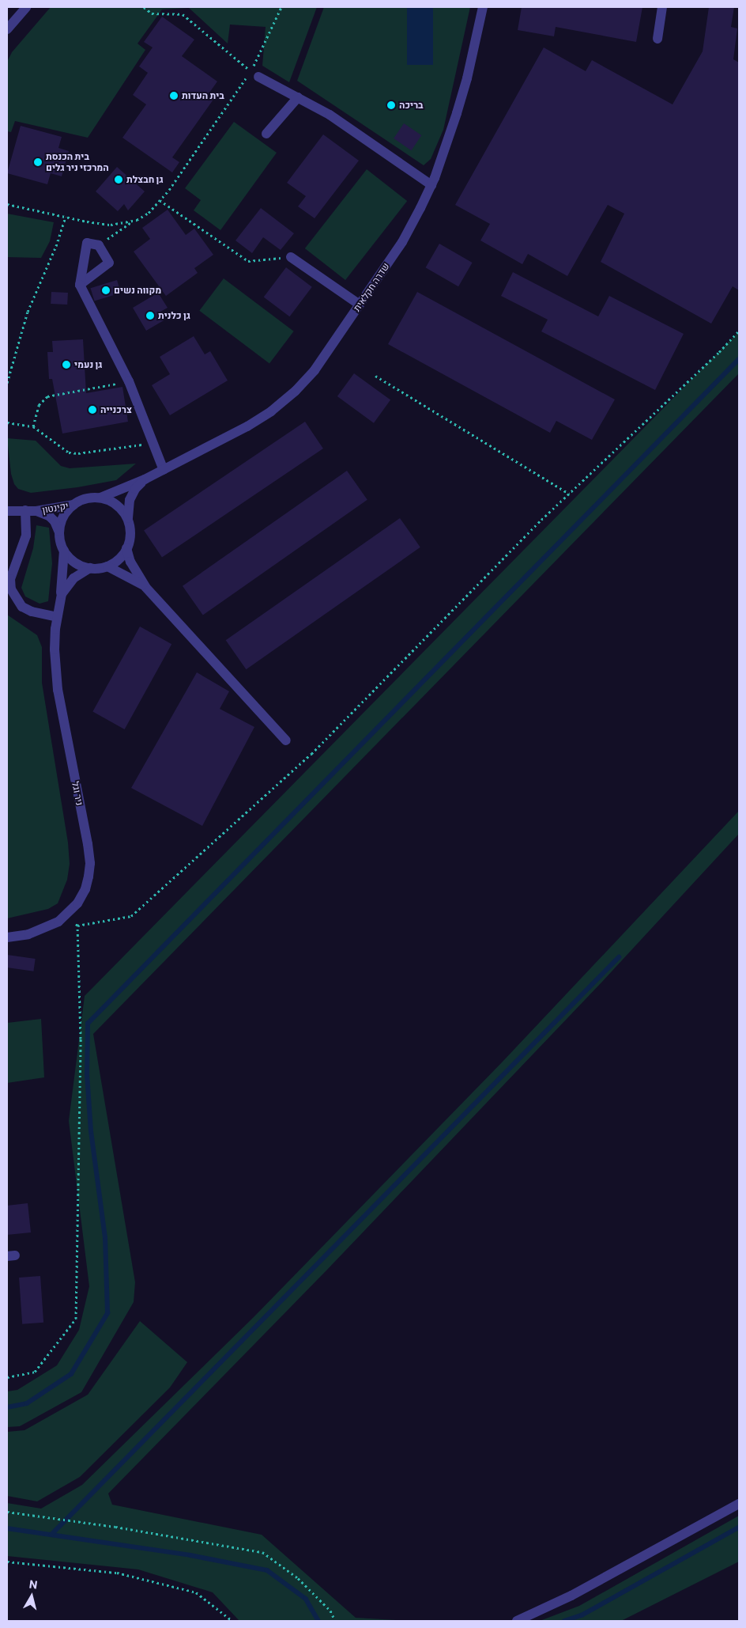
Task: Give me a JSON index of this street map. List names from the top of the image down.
{
  "streets": {
    "street": ["שדרה חקלאית", "יקינטון", "ניר וגל"]
  },
  "crossings": [
    ["שדרה חקלאית", "יקינטון"],
    ["שדרה חקלאית", "ניר וגל"],
    ["יקינטון", "ניר וגל"]
  ],
  "places": [
    "בית העדות",
    "בריכה",
    "בית הכנסת המרכזי ניר גלים",
    "גן חבצלת",
    "מקווה נשים",
    "גן כלנית",
    "גן נעמי",
    "צרכנייה"
  ],
  "north": "top"
}
